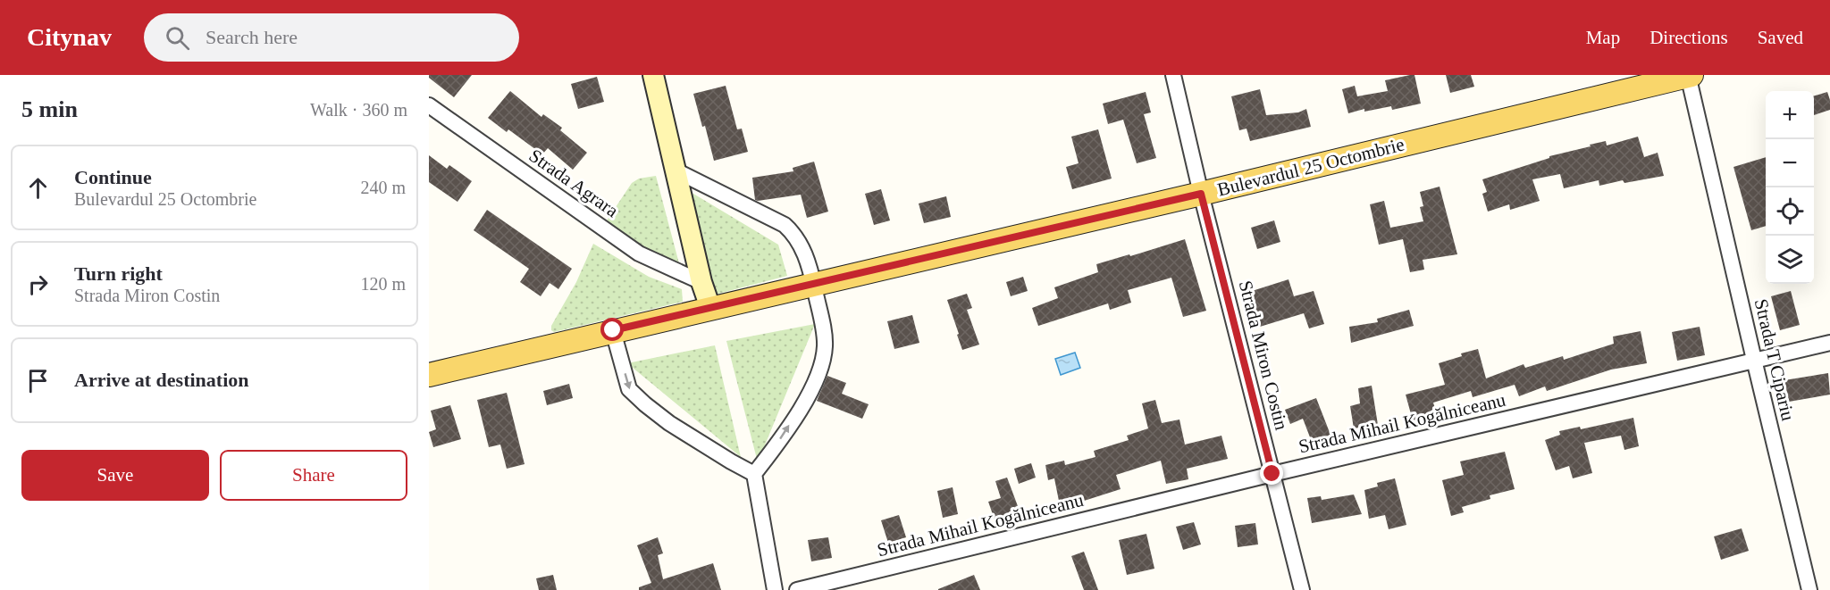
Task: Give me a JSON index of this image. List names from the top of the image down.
{
  "streets": {
    "main road": ["Bulevardul 25 Octombrie"],
    "street": [
      "Strada Agrara",
      "Strada Miron Costin",
      "Strada T Cipariu",
      "Strada Mihail Kogălniceanu"
    ]
  },
  "crossings": [
    ["Bulevardul 25 Octombrie", "Strada Miron Costin"],
    ["Bulevardul 25 Octombrie", "Strada T Cipariu"],
    ["Strada Miron Costin", "Strada Mihail Kogălniceanu"],
    ["Strada T Cipariu", "Strada Mihail Kogălniceanu"]
  ],
  "page": {
    "header": "Citynav",
    "search": "Search here",
    "nav": ["Map", "Directions", "Saved"],
    "heading": ["5 min", "Walk · 360 m"],
    "map_buttons": ["+", "−"],
    "list": [
      ["Continue", "Bulevardul 25 Octombrie", "240 m"],
      ["Turn right", "Strada Miron Costin", "120 m"],
      "Arrive at destination"
    ],
    "buttons": ["Save", "Share"]
  }
}
